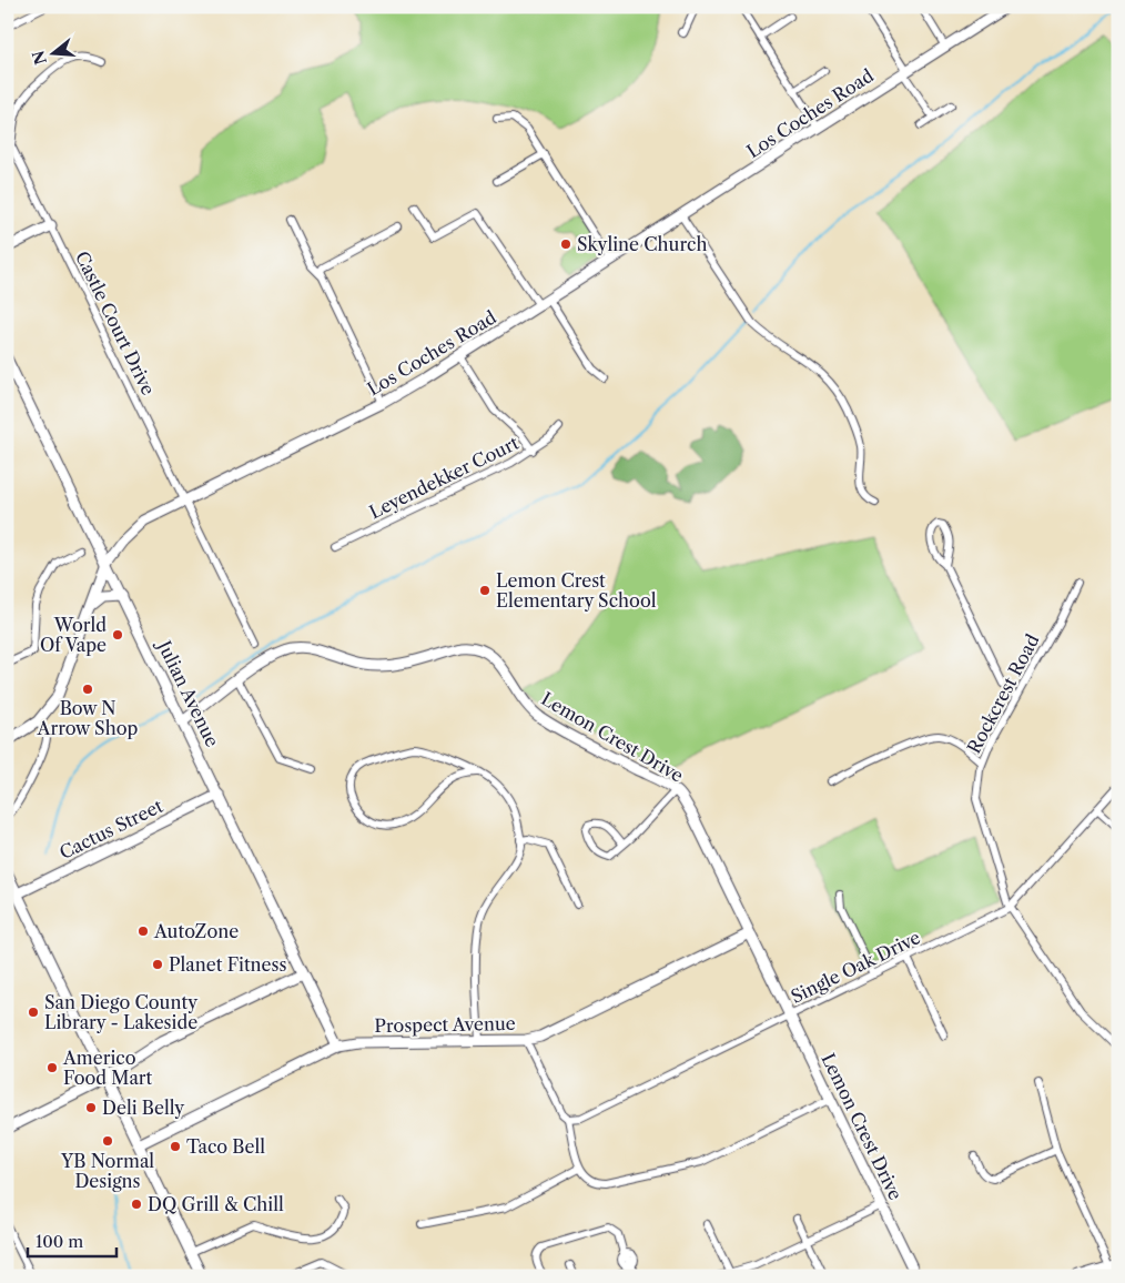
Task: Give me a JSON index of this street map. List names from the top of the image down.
{
  "streets": {
    "street": [
      "Los Coches Road",
      "Castle Court Drive",
      "Leyendekker Court",
      "Julian Avenue",
      "Rockcrest Road",
      "Lemon Crest Drive",
      "Cactus Street",
      "Single Oak Drive",
      "Prospect Avenue"
    ]
  },
  "crossings": [
    ["Los Coches Road", "Castle Court Drive"],
    ["Los Coches Road", "Julian Avenue"],
    ["Julian Avenue", "Lemon Crest Drive"],
    ["Julian Avenue", "Cactus Street"],
    ["Julian Avenue", "Prospect Avenue"],
    ["Rockcrest Road", "Single Oak Drive"],
    ["Lemon Crest Drive", "Single Oak Drive"],
    ["Lemon Crest Drive", "Prospect Avenue"]
  ],
  "places": [
    "Skyline Church",
    "Lemon Crest Elementary School",
    "World Of Vape",
    "Bow N Arrow Shop",
    "AutoZone",
    "Planet Fitness",
    "San Diego County Library - Lakeside",
    "Americo Food Mart",
    "Deli Belly",
    "YB Normal Designs",
    "Taco Bell",
    "DQ Grill & Chill"
  ],
  "scale_bar": "100 m",
  "north": "left"
}
